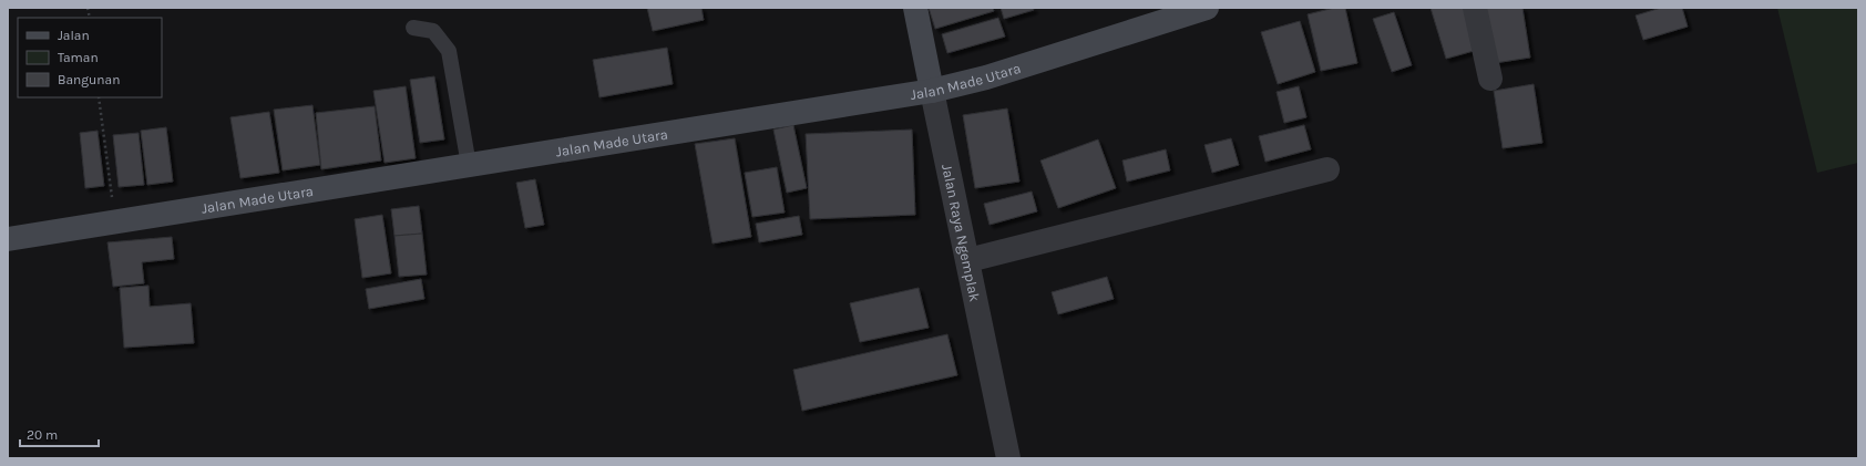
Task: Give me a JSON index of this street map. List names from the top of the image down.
{
  "streets": {
    "street": ["Jalan Made Utara", "Jalan Raya Ngemplak"]
  },
  "crossings": [
    ["Jalan Made Utara", "Jalan Raya Ngemplak"]
  ],
  "legend": ["Jalan", "Taman", "Bangunan"],
  "scale_bar": "20 m"
}
